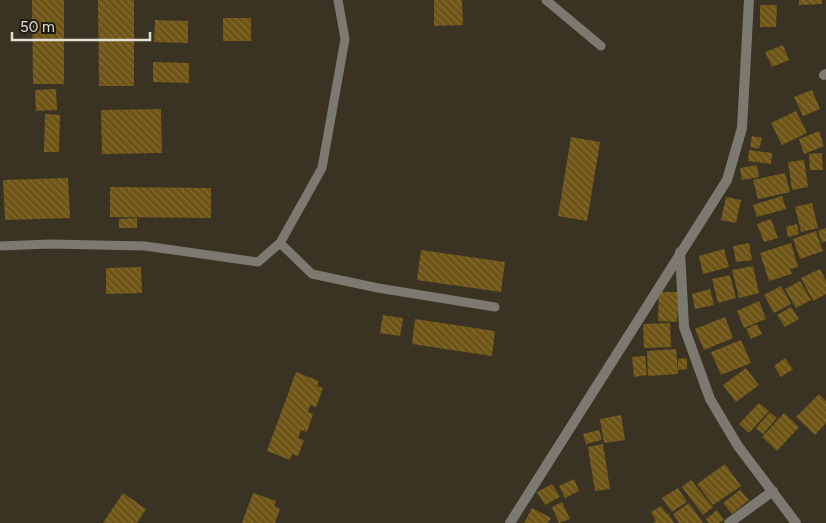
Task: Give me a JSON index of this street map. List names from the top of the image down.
{
  "scale_bar": "50 m"
}
